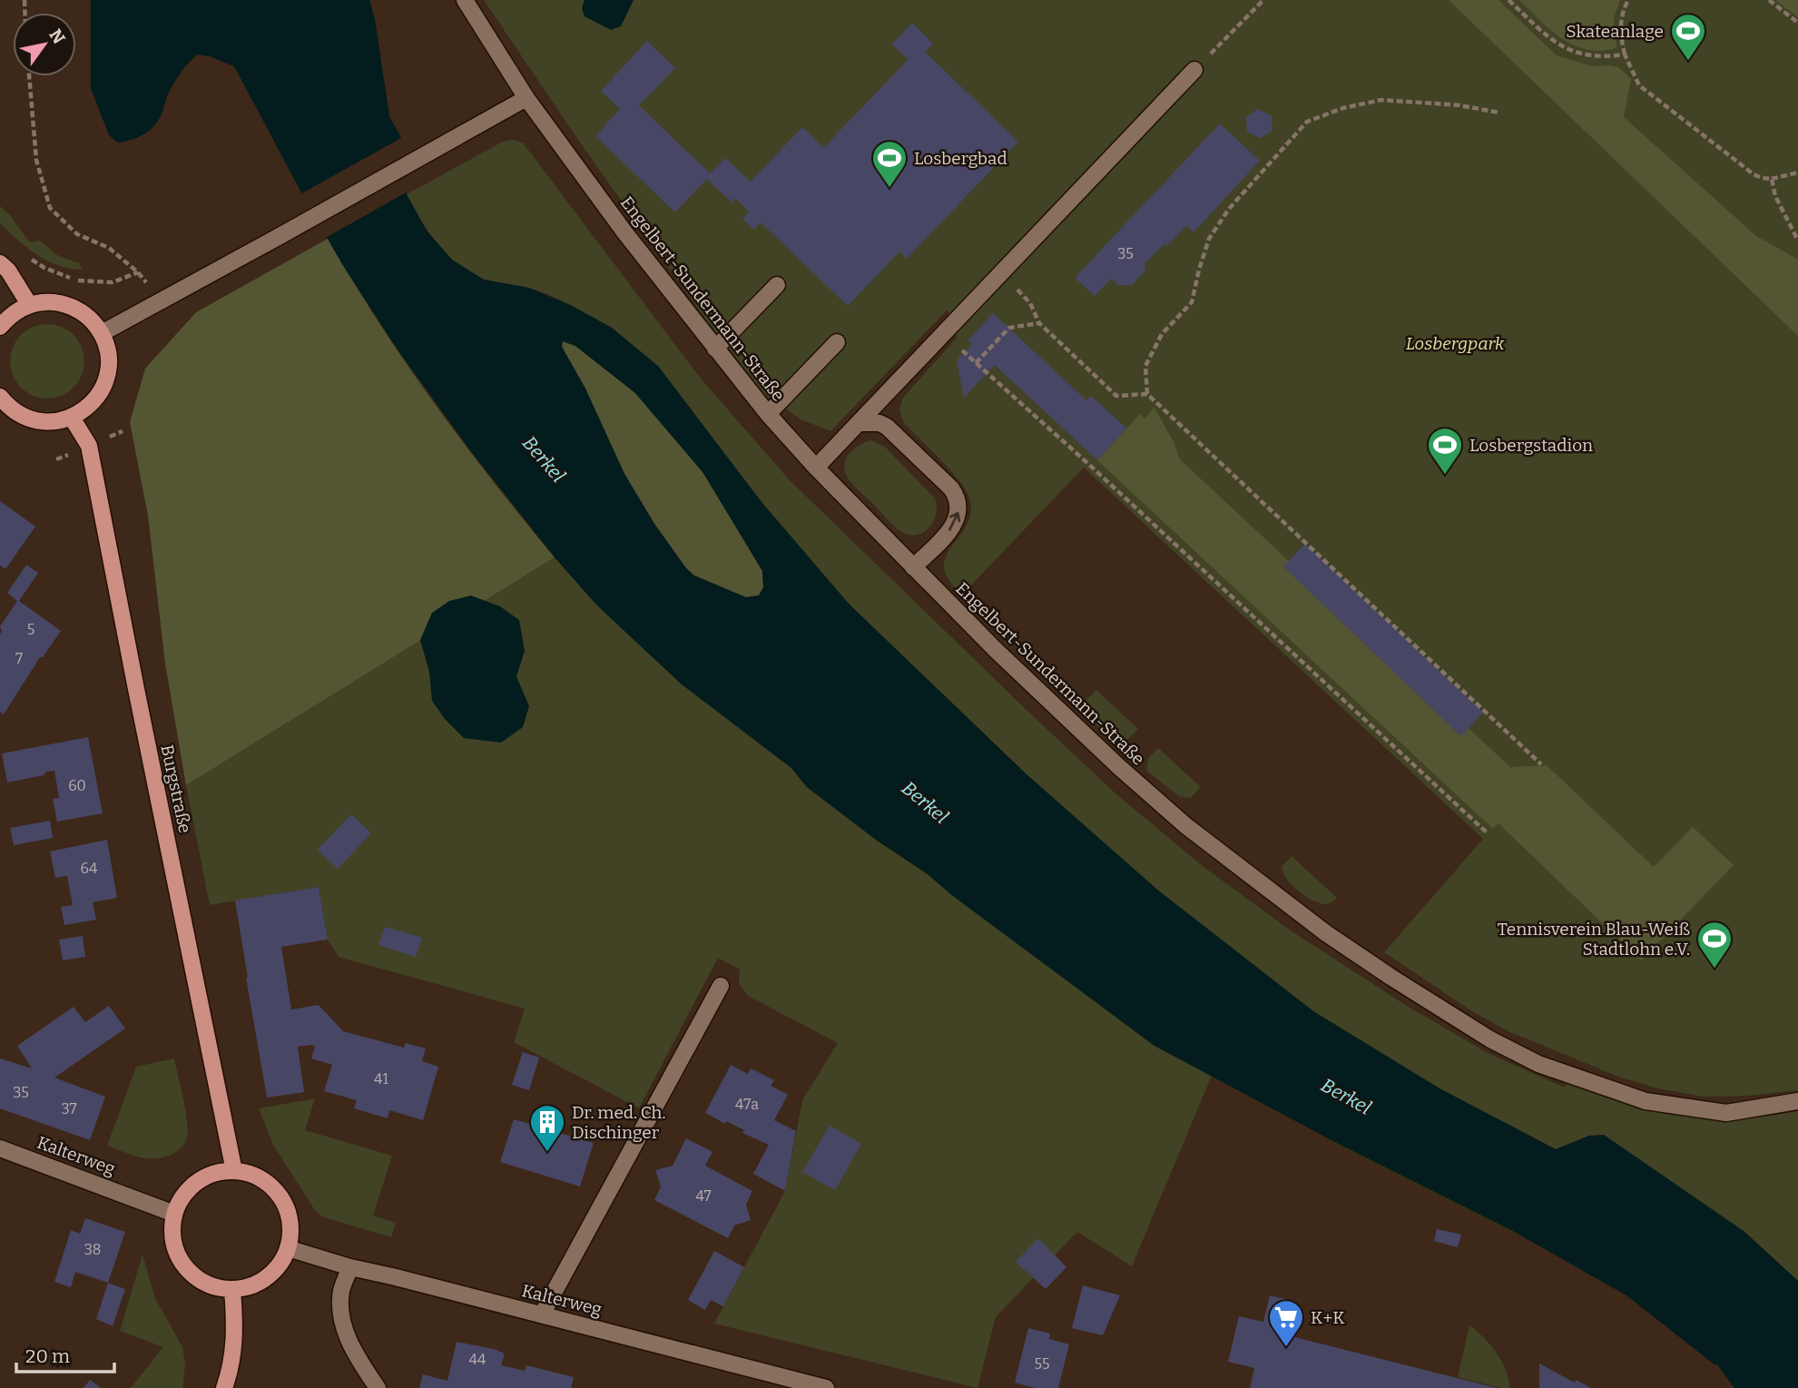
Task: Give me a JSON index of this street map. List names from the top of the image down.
{
  "streets": {
    "main road": ["Burgstraße"],
    "street": ["Engelbert-Sundermann-Straße", "Kalterweg"]
  },
  "crossings": [
    ["Burgstraße", "Kalterweg"]
  ],
  "water": ["Berkel"],
  "parks": ["Losbergpark"],
  "places": {
    "sports": [
      "Skateanlage",
      "Losbergbad",
      "Losbergstadion",
      "Tennisverein Blau-Weiß Stadtlohn e.V."
    ],
    "building": ["Dr. med. Ch. Dischinger"],
    "supermarket": ["K+K"]
  },
  "house_numbers": [
    "35",
    "5",
    "7",
    "60",
    "64",
    "41",
    "35",
    "47a",
    "37",
    "47",
    "38",
    "44",
    "55"
  ],
  "scale_bar": "20 m",
  "north": "top right"
}
